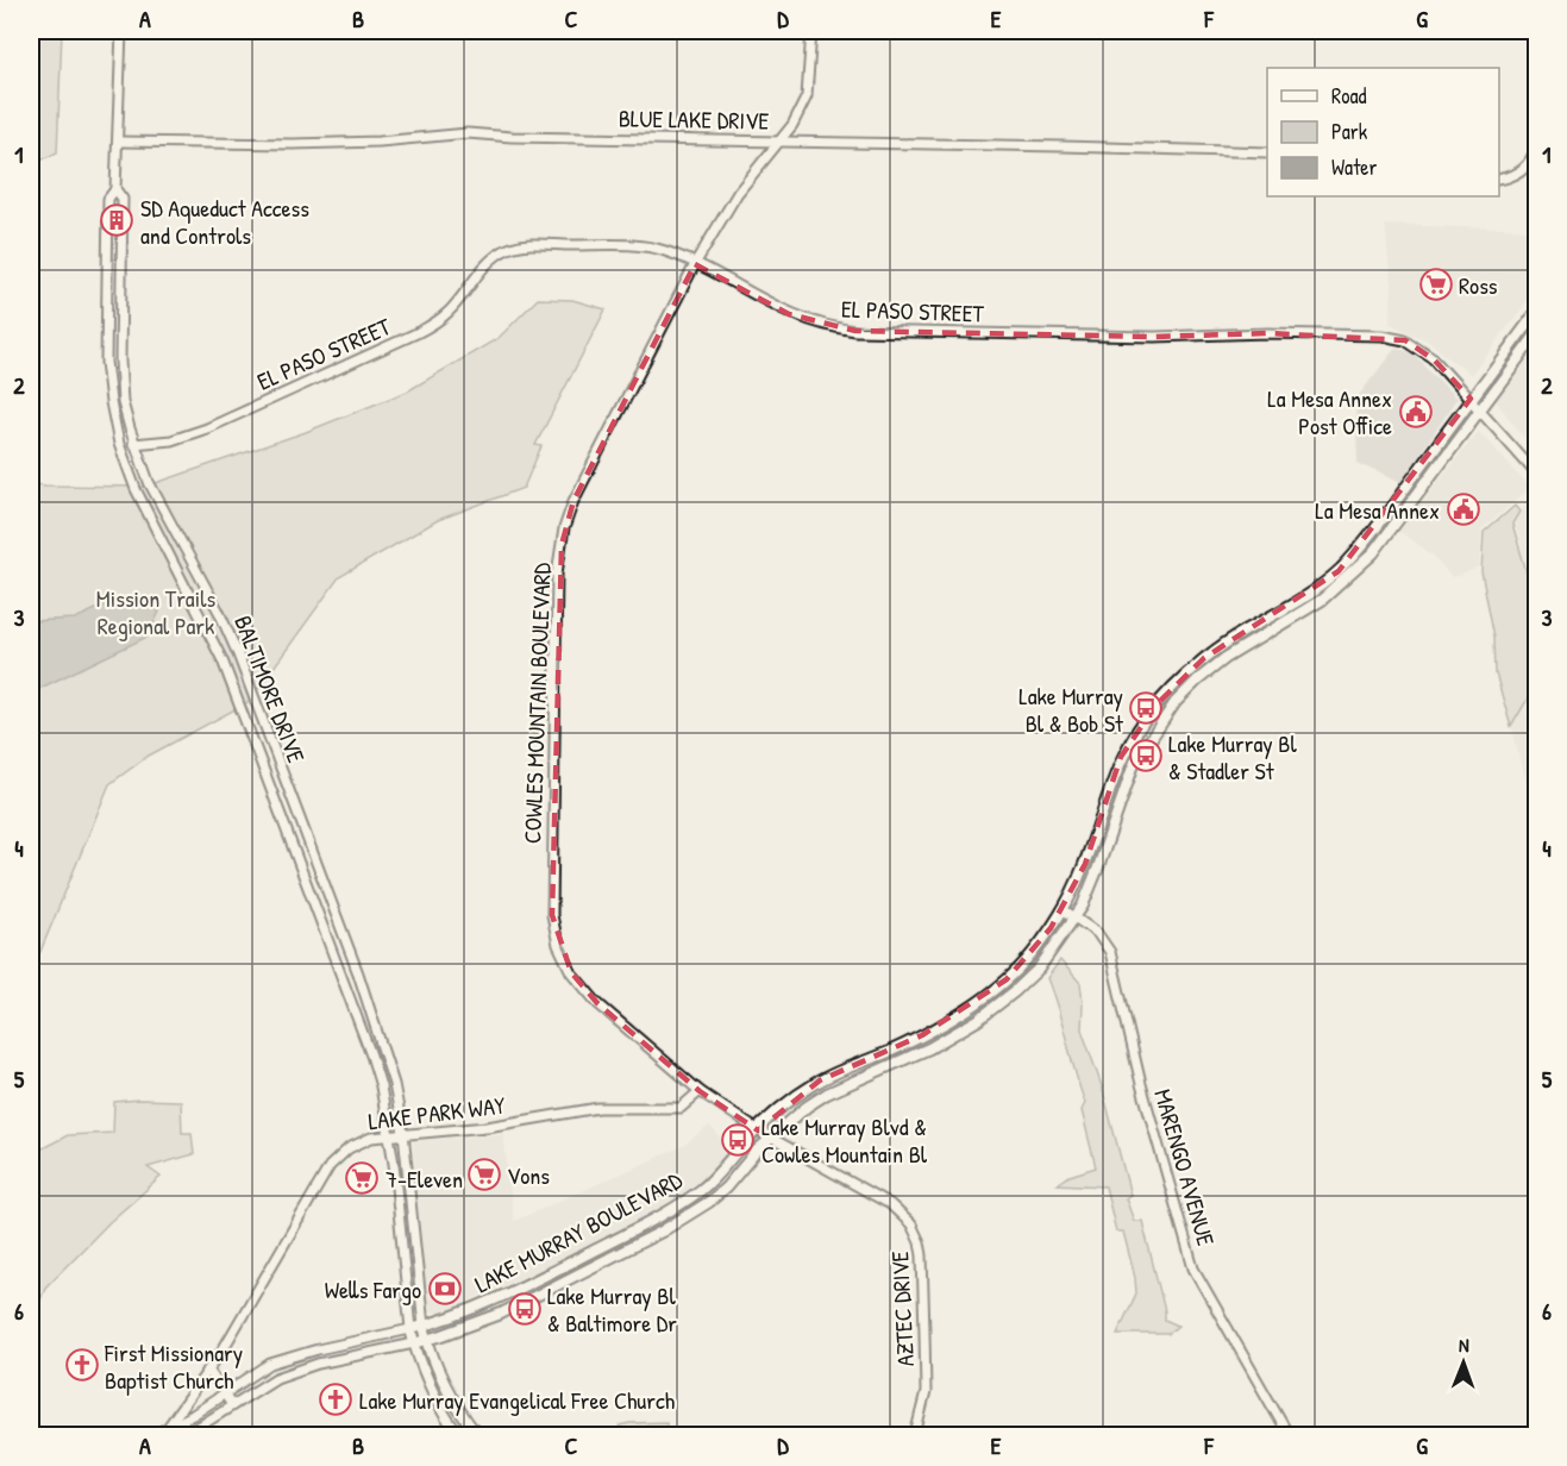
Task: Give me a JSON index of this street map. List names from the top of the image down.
{
  "streets": {
    "main road": ["BALTIMORE DRIVE", "LAKE MURRAY BOULEVARD"],
    "street": [
      "BLUE LAKE DRIVE",
      "EL PASO STREET",
      "COWLES MOUNTAIN BOULEVARD",
      "LAKE PARK WAY",
      "MARENGO AVENUE",
      "AZTEC DRIVE"
    ]
  },
  "crossings": [
    ["BLUE LAKE DRIVE", "COWLES MOUNTAIN BOULEVARD"],
    ["EL PASO STREET", "BALTIMORE DRIVE"],
    ["EL PASO STREET", "COWLES MOUNTAIN BOULEVARD"],
    ["EL PASO STREET", "LAKE MURRAY BOULEVARD"],
    ["BALTIMORE DRIVE", "LAKE PARK WAY"],
    ["BALTIMORE DRIVE", "LAKE MURRAY BOULEVARD"],
    ["COWLES MOUNTAIN BOULEVARD", "LAKE PARK WAY"],
    ["COWLES MOUNTAIN BOULEVARD", "LAKE MURRAY BOULEVARD"],
    ["COWLES MOUNTAIN BOULEVARD", "AZTEC DRIVE"],
    ["LAKE PARK WAY", "LAKE MURRAY BOULEVARD"],
    ["MARENGO AVENUE", "LAKE MURRAY BOULEVARD"],
    ["LAKE MURRAY BOULEVARD", "AZTEC DRIVE"]
  ],
  "parks": ["Mission Trails Regional Park"],
  "places": {
    "building": ["SD Aqueduct Access and Controls"],
    "supermarket": ["Ross", "Vons", "7-Eleven"],
    "public building": ["La Mesa Annex Post Office", "La Mesa Annex"],
    "bus stop": [
      "Lake Murray Bl & Bob St",
      "Lake Murray Bl & Stadler St",
      "Lake Murray Blvd & Cowles Mountain Bl",
      "Lake Murray Bl & Baltimore Dr"
    ],
    "bank": ["Wells Fargo"],
    "church": ["First Missionary Baptist Church", "Lake Murray Evangelical Free Church"]
  },
  "legend": ["Road", "Park", "Water"],
  "north": "top",
  "grid": {
    "columns": [
      "A",
      "B",
      "C",
      "D",
      "E",
      "F",
      "G"
    ],
    "rows": [
      "1",
      "2",
      "3",
      "4",
      "5",
      "6"
    ]
  }
}
